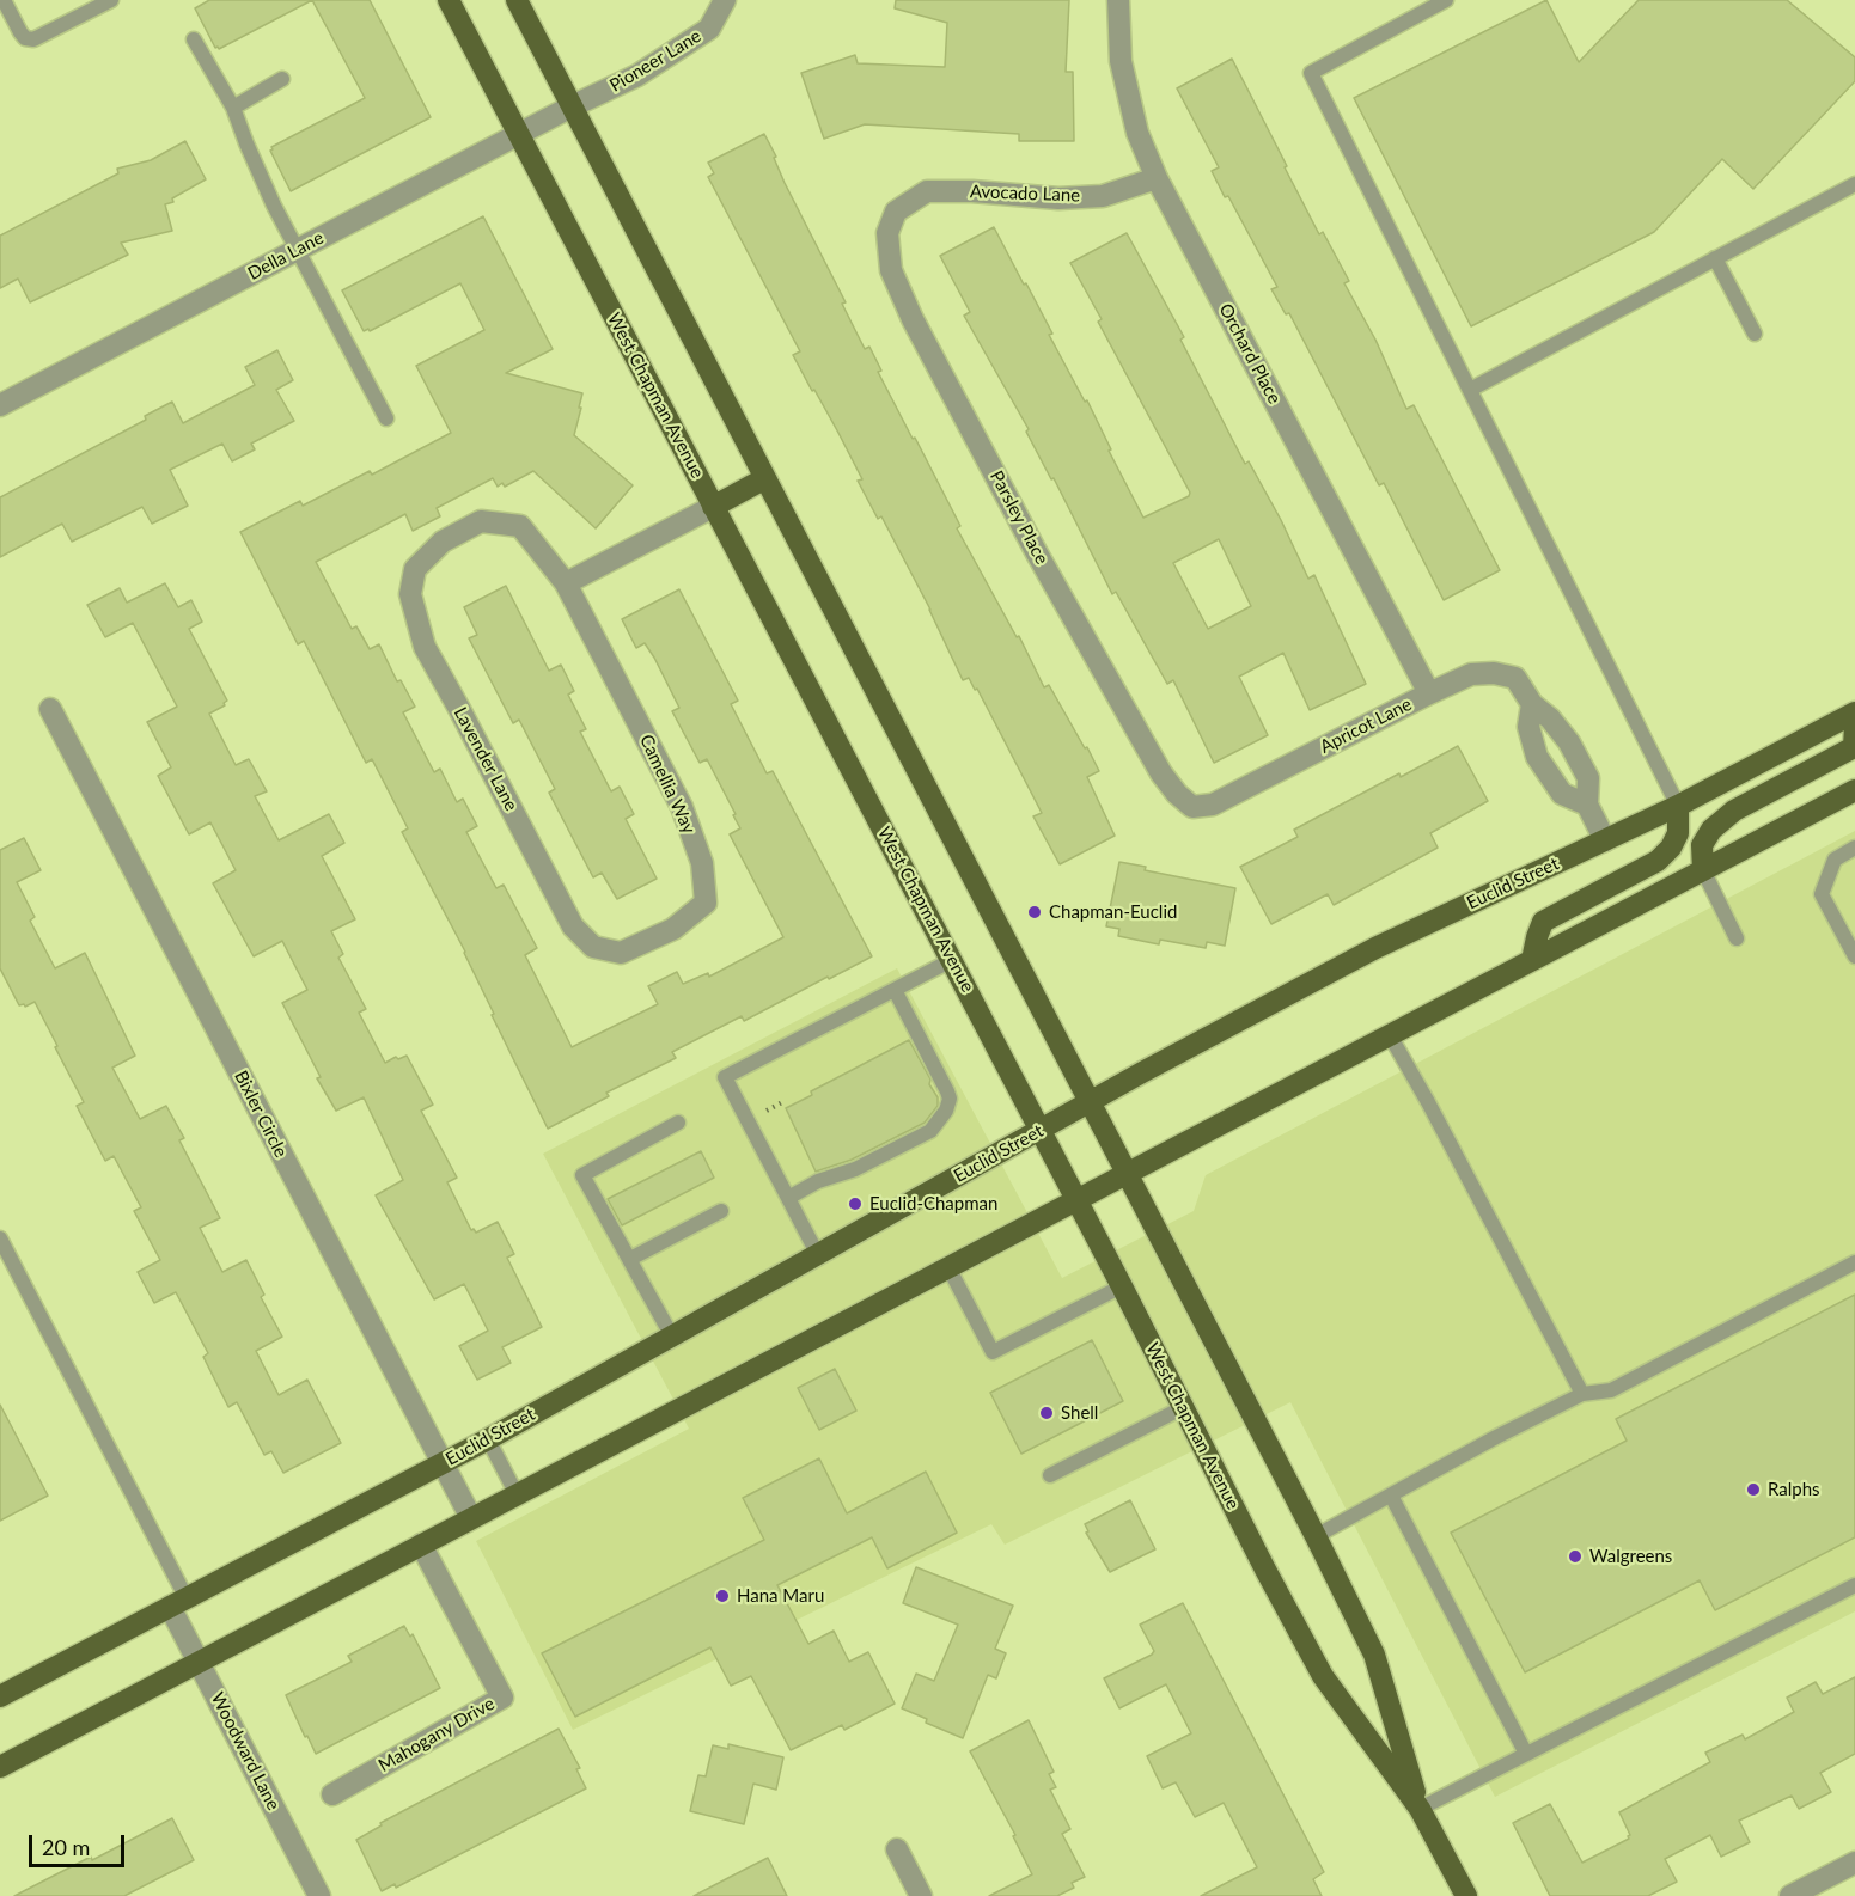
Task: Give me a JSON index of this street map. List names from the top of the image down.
{
  "streets": {
    "main road": ["West Chapman Avenue", "Euclid Street"],
    "street": [
      "Pioneer Lane",
      "Avocado Lane",
      "Della Lane",
      "Orchard Place",
      "Parsley Place",
      "Apricot Lane",
      "Lavender Lane",
      "Camellia Way",
      "Bixler Circle",
      "Mahogany Drive",
      "Woodward Lane"
    ]
  },
  "crossings": [
    ["Pioneer Lane", "Della Lane"],
    ["Pioneer Lane", "West Chapman Avenue"],
    ["Avocado Lane", "Orchard Place"],
    ["Avocado Lane", "Parsley Place"],
    ["Della Lane", "West Chapman Avenue"],
    ["Orchard Place", "Apricot Lane"],
    ["West Chapman Avenue", "Euclid Street"],
    ["Parsley Place", "Apricot Lane"],
    ["Apricot Lane", "Euclid Street"],
    ["Lavender Lane", "Camellia Way"],
    ["Euclid Street", "Bixler Circle"],
    ["Euclid Street", "Woodward Lane"]
  ],
  "places": [
    "Chapman-Euclid",
    "Euclid-Chapman",
    "Shell",
    "Ralphs",
    "Walgreens",
    "Hana Maru"
  ],
  "scale_bar": "20 m"
}
